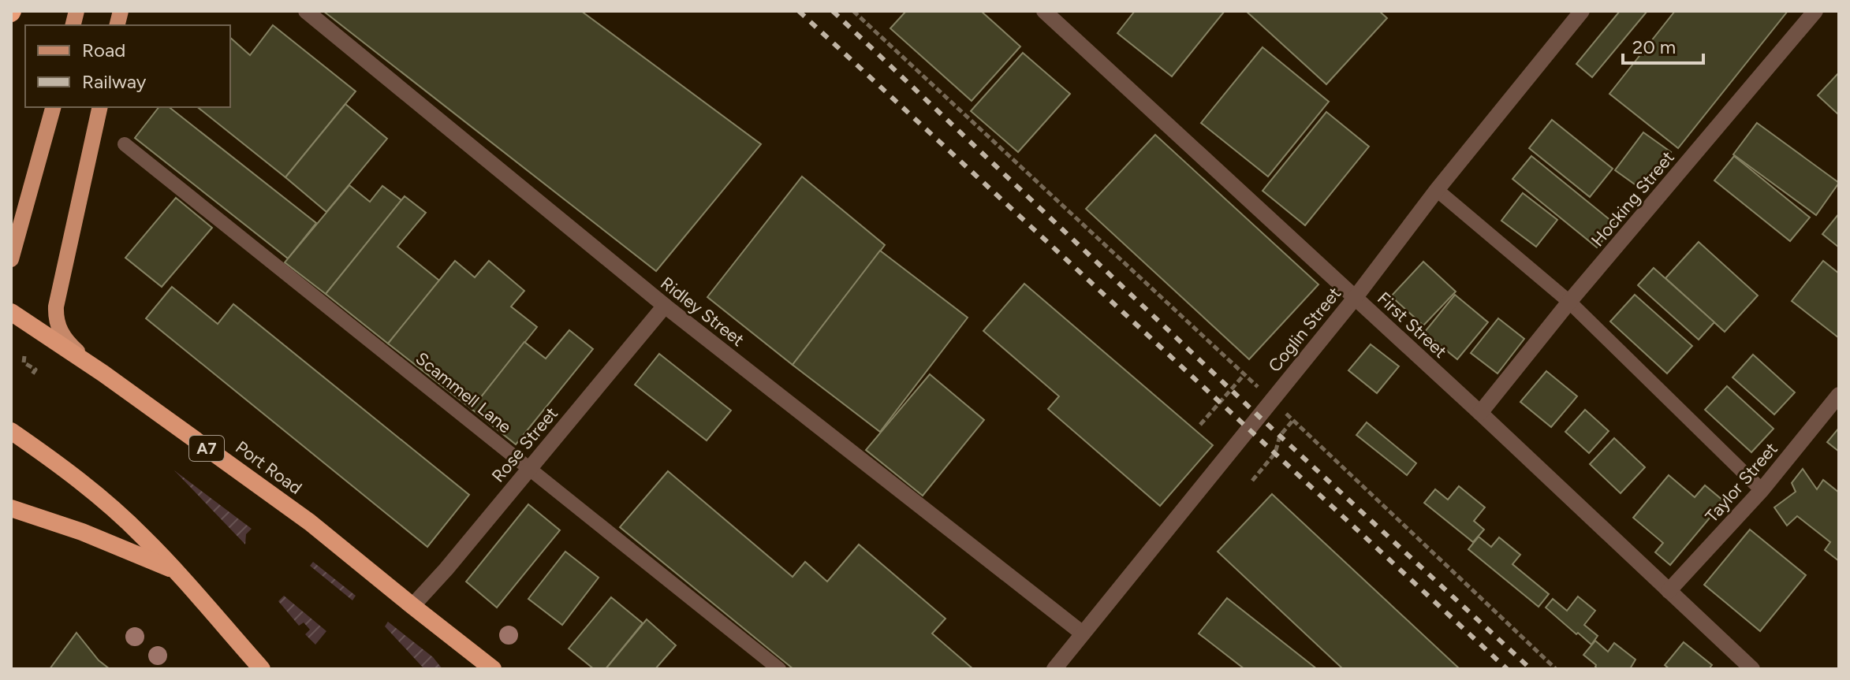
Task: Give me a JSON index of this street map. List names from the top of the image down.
{
  "streets": {
    "highway": ["A7", "Port Road"],
    "street": [
      "Hocking Street",
      "Ridley Street",
      "First Street",
      "Coglin Street",
      "Rose Street",
      "Taylor Street"
    ],
    "lane": ["Scammell Lane"]
  },
  "crossings": [
    ["Hocking Street", "First Street"],
    ["Ridley Street", "Coglin Street"],
    ["Ridley Street", "Rose Street"],
    ["First Street", "Coglin Street"],
    ["First Street", "Taylor Street"],
    ["Scammell Lane", "Rose Street"],
    ["Rose Street", "Port Road"]
  ],
  "legend": ["Road", "Railway"],
  "scale_bar": "20 m"
}
